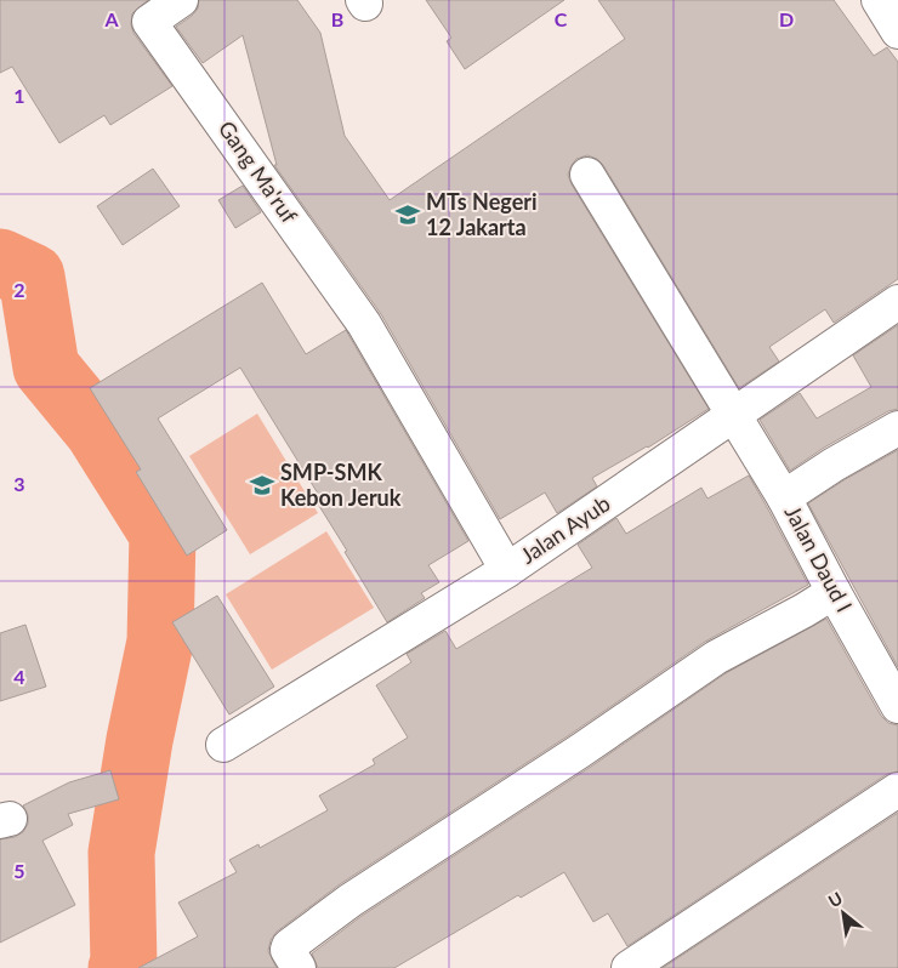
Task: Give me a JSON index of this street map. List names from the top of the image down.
{
  "streets": {
    "street": ["Gang Ma'ruf", "Jalan Ayub", "Jalan Daud I"]
  },
  "crossings": [
    ["Gang Ma'ruf", "Jalan Ayub"],
    ["Jalan Ayub", "Jalan Daud I"]
  ],
  "places": {
    "school or university": ["MTs Negeri 12 Jakarta", "SMP-SMK Kebon Jeruk"]
  },
  "north": "top left",
  "grid": {
    "columns": [
      "A",
      "B",
      "C",
      "D"
    ],
    "rows": [
      "1",
      "2",
      "3",
      "4",
      "5"
    ]
  }
}
